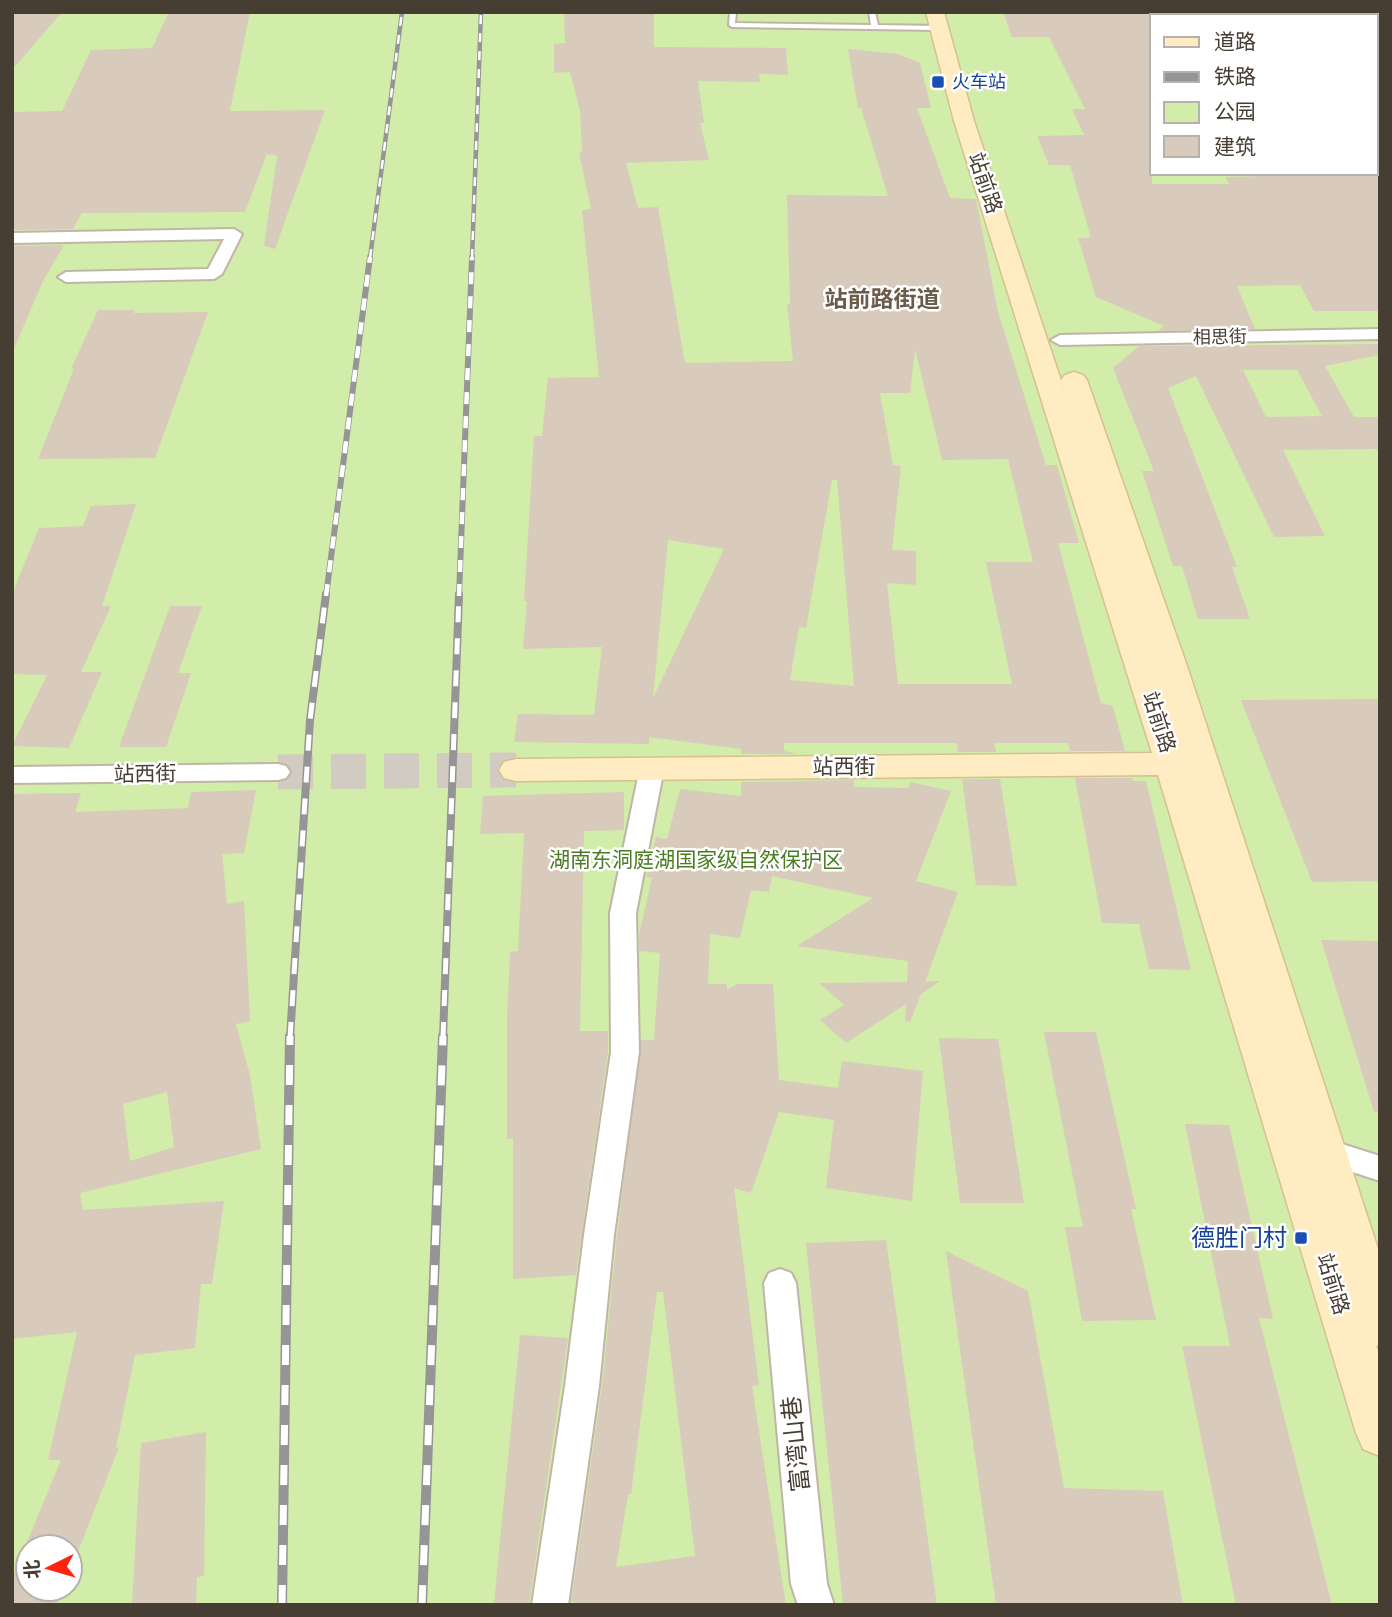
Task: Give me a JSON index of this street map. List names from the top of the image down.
{
  "streets": {
    "main road": ["站前路", "站西街"],
    "street": ["相思街", "富湾山巷"]
  },
  "crossings": [
    ["站前路", "相思街"],
    ["站前路", "站西街"]
  ],
  "districts": ["站前路街道"],
  "parks": ["湖南东洞庭湖国家级自然保护区"],
  "places": {
    "transit": ["火车站", "德胜门村"]
  },
  "legend": [
    "道路",
    "铁路",
    "公园",
    "建筑"
  ],
  "north": "left"
}
